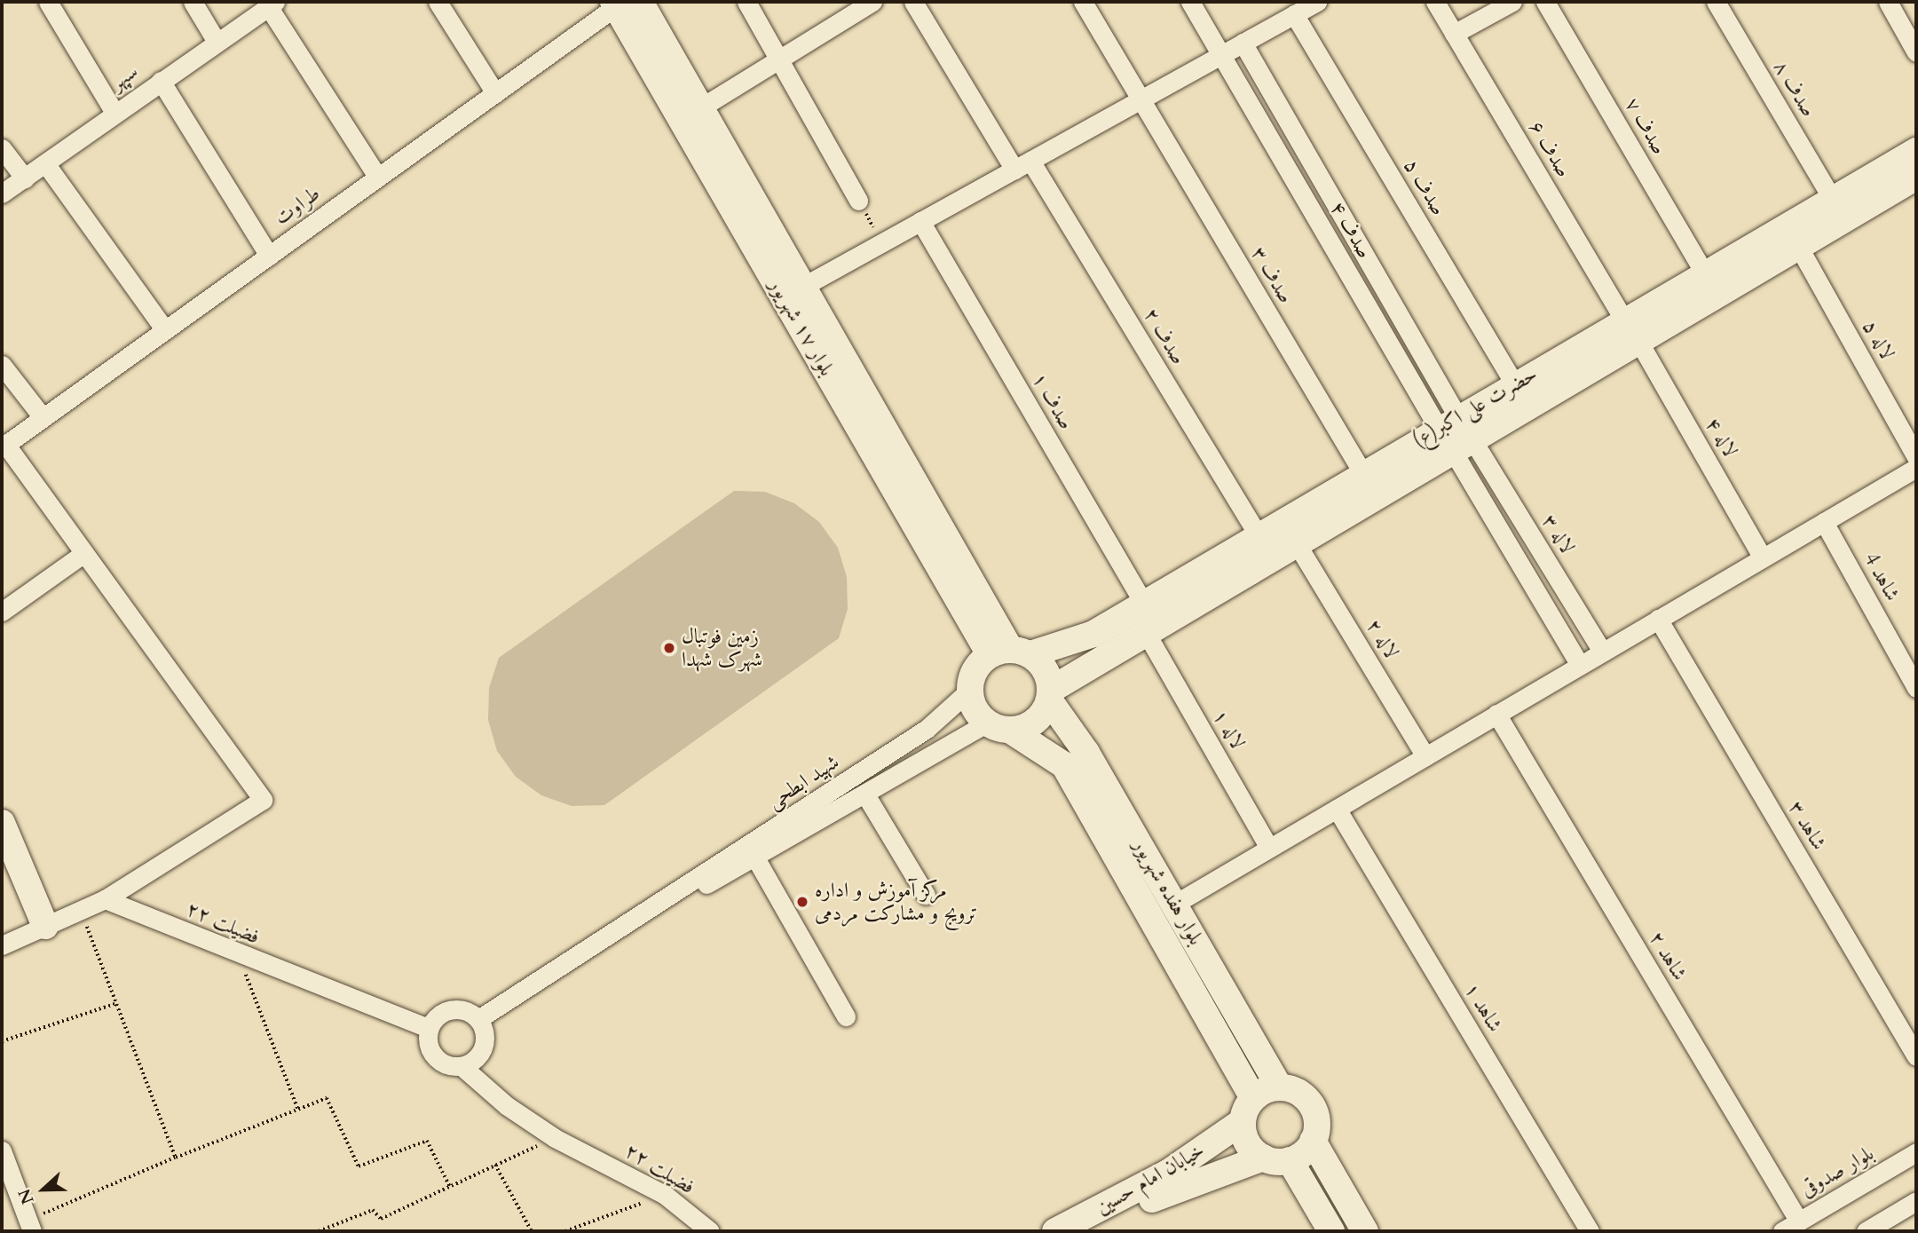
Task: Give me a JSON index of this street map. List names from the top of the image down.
{
  "streets": {
    "street": [
      "سپهر",
      "صدف ۸",
      "صدف ۷",
      "صدف ۶",
      "صدف ۵",
      "طراوت",
      "صدف ۴",
      "صدف ۳",
      "بلوار ۱۷ شهریور",
      "صدف ۲",
      "لاله ۵",
      "صدف ۱",
      "حضرت علی اکبر(ع)",
      "لاله ۴",
      "لاله ۳",
      "شاهد 4",
      "لاله ۲",
      "لاله ۱",
      "شهید ابطحی",
      "شاهد ۳",
      "بلوار هفده شهریور",
      "فضیلت ۲۲",
      "شاهد ۲",
      "شاهد ۱",
      "بلوار صدوقی",
      "خیابان امام حسین"
    ]
  },
  "crossings": [
    ["صدف ۸", "حضرت علی اکبر(ع)"],
    ["صدف ۷", "حضرت علی اکبر(ع)"],
    ["صدف ۶", "حضرت علی اکبر(ع)"],
    ["صدف ۶", "لاله ۴"],
    ["صدف ۵", "حضرت علی اکبر(ع)"],
    ["طراوت", "بلوار ۱۷ شهریور"],
    ["صدف ۴", "حضرت علی اکبر(ع)"],
    ["صدف ۳", "حضرت علی اکبر(ع)"],
    ["بلوار ۱۷ شهریور", "حضرت علی اکبر(ع)"],
    ["بلوار ۱۷ شهریور", "شهید ابطحی"],
    ["بلوار ۱۷ شهریور", "بلوار هفده شهریور"],
    ["صدف ۲", "حضرت علی اکبر(ع)"],
    ["لاله ۵", "حضرت علی اکبر(ع)"],
    ["صدف ۱", "حضرت علی اکبر(ع)"],
    ["حضرت علی اکبر(ع)", "لاله ۴"],
    ["حضرت علی اکبر(ع)", "لاله ۳"],
    ["حضرت علی اکبر(ع)", "لاله ۲"],
    ["حضرت علی اکبر(ع)", "لاله ۱"],
    ["حضرت علی اکبر(ع)", "شهید ابطحی"],
    ["حضرت علی اکبر(ع)", "بلوار هفده شهریور"],
    ["شهید ابطحی", "بلوار هفده شهریور"],
    ["شهید ابطحی", "فضیلت ۲۲"],
    ["بلوار هفده شهریور", "خیابان امام حسین"],
    ["شاهد ۲", "بلوار صدوقی"]
  ],
  "places": ["زمین فوتبال شهرک شهدا", "مرکز آموزش و اداره ترویج و مشارکت مردمی"],
  "north": "left"
}
